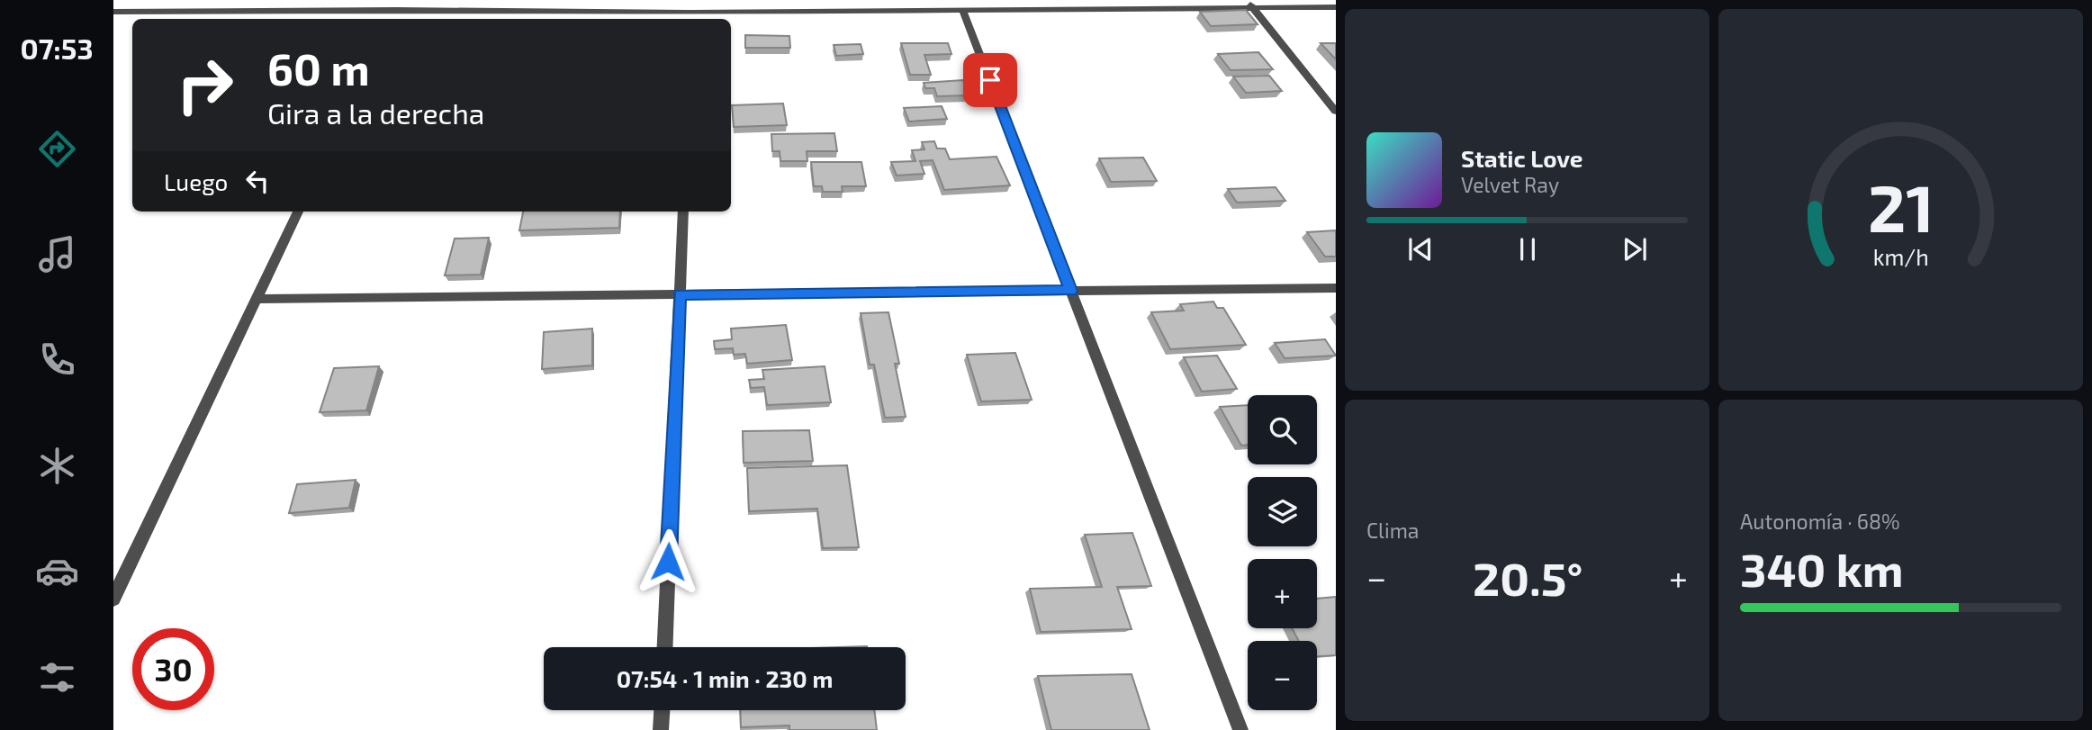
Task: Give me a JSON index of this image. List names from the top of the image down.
{
  "page": {
    "tabs": "07:53",
    "turn": ["60 m", "Gira a la derecha"],
    "song": ["Static Love", "Velvet Ray"],
    "then": "Luego",
    "map_buttons": ["+", "−"],
    "tile": [
      "Clima",
      ["Autonomía · 68%", "340 km"]
    ],
    "heat": ["−", "20.5°", "+"],
    "limit": "30",
    "trip": "07:54 · 1 min · 230 m",
    "gauge": ["21", "km/h"]
  }
}
